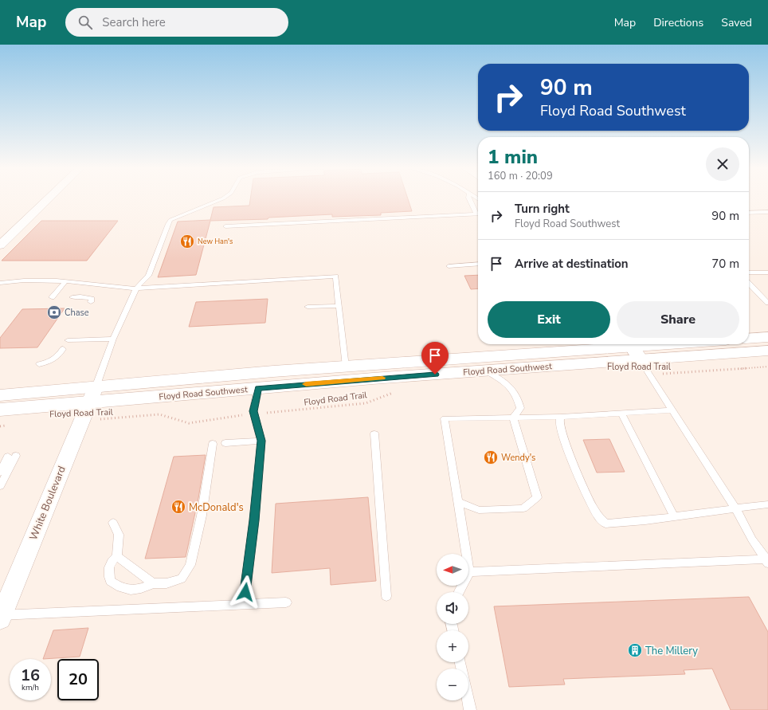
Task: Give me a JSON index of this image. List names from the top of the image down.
{
  "streets": {
    "main road": ["Floyd Road Southwest"],
    "street": ["White Boulevard"],
    "path": ["Floyd Road Trail"]
  },
  "crossings": [
    ["Floyd Road Trail", "White Boulevard"],
    ["Floyd Road Southwest", "White Boulevard"]
  ],
  "places": {
    "restaurant": ["New Han's", "Wendy's", "McDonald's"],
    "bank": ["Chase"],
    "building": ["The Millery"]
  },
  "north": "left",
  "page": {
    "header": "Map",
    "search": "Search here",
    "nav": ["Map", "Directions", "Saved"],
    "turn": ["90 m", "Floyd Road Southwest"],
    "heading": ["1 min", "160 m · 20:09"],
    "list": [
      {
        "name": "Turn right",
        "note": "Floyd Road Southwest",
        "value": "90 m"
      },
      {
        "name": "Arrive at destination",
        "value": "70 m"
      }
    ],
    "buttons": ["Exit", "Share"],
    "map_buttons": ["+", "−"],
    "speed": "16 km/h",
    "limit": "20"
  }
}
